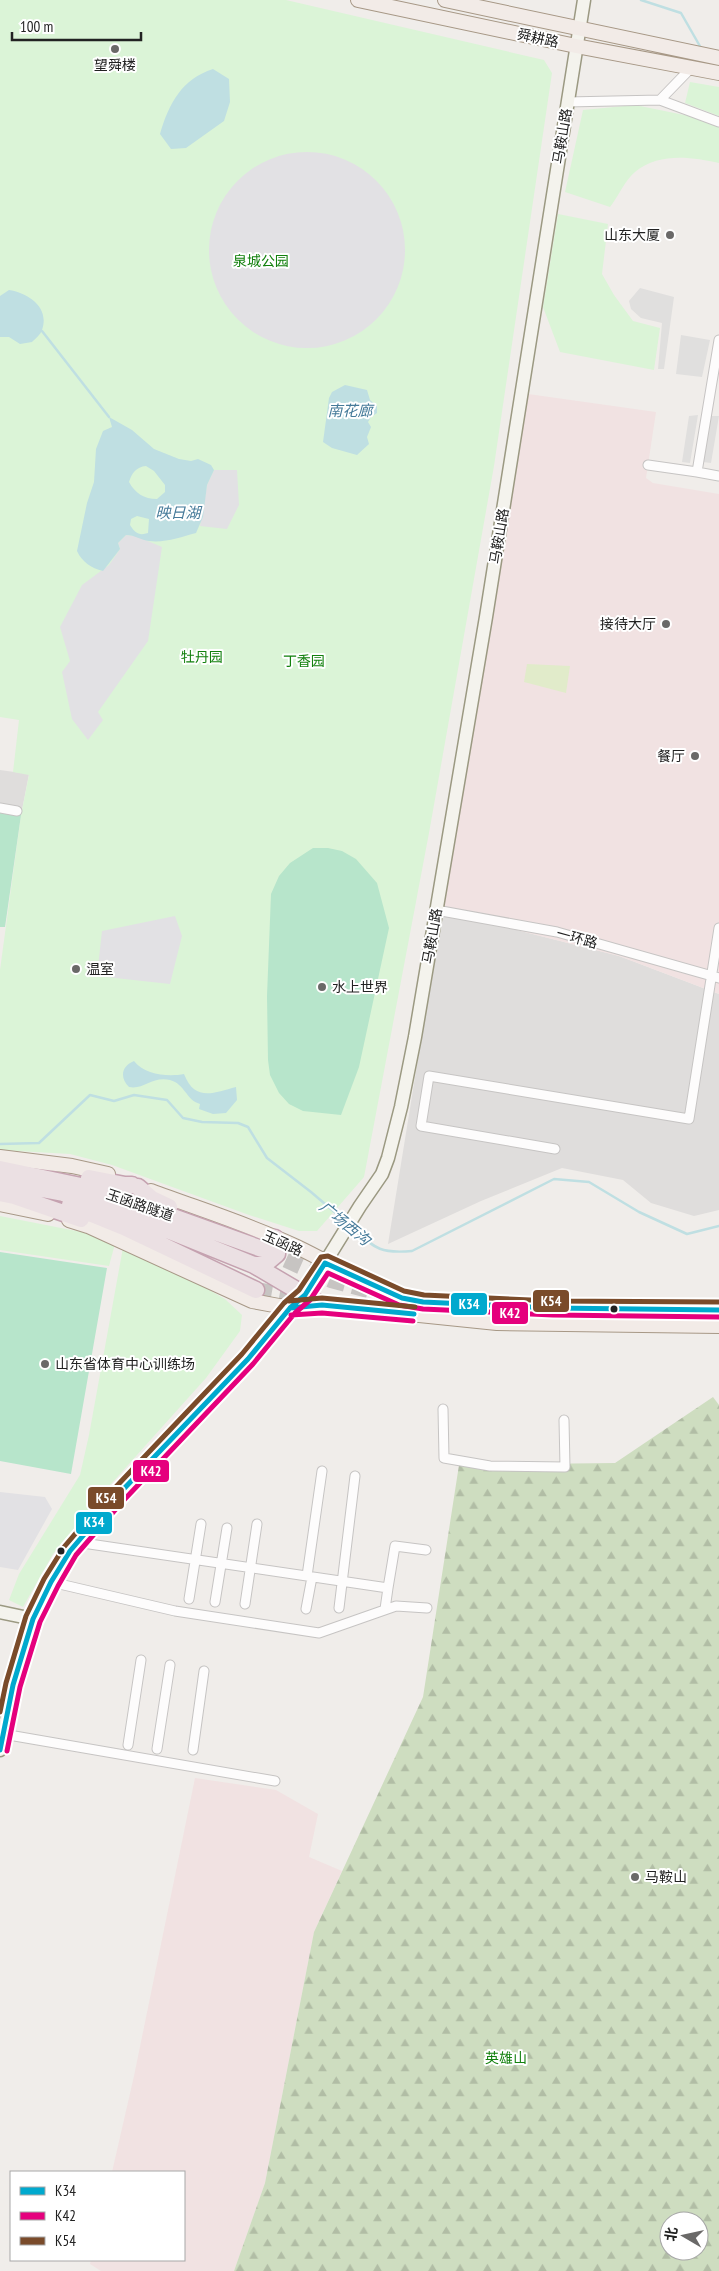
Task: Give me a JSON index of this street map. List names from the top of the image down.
{
  "streets": {
    "highway": ["玉函路隧道"],
    "main road": ["舜耕路", "马鞍山路", "玉函路"],
    "street": ["一环路"]
  },
  "crossings": [
    ["舜耕路", "马鞍山路"],
    ["马鞍山路", "一环路"],
    ["马鞍山路", "玉函路"]
  ],
  "water": ["南花廊", "映日湖", "广场西沟"],
  "parks": [
    "泉城公园",
    "牡丹园",
    "丁香园",
    "英雄山"
  ],
  "places": [
    "望舜楼",
    "山东大厦",
    "接待大厅",
    "餐厅",
    "温室",
    "水上世界",
    "山东省体育中心训练场",
    "马鞍山"
  ],
  "lines": ["transit line K54", "transit line K34", "transit line K42"],
  "legend": ["K34", "K42", "K54"],
  "scale_bar": "100 m",
  "north": "left"
}
